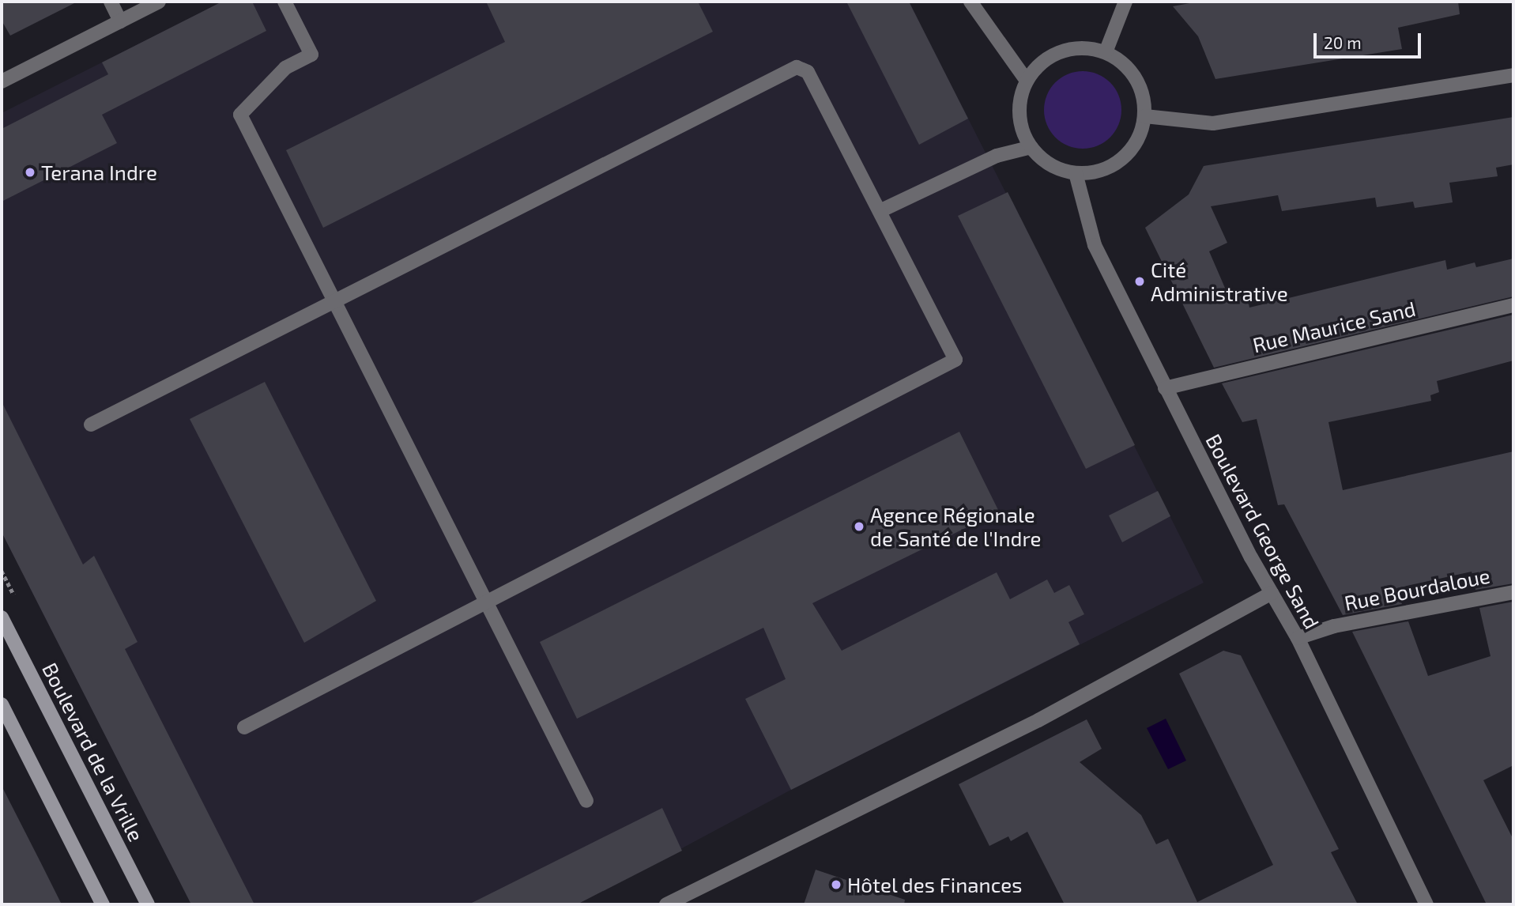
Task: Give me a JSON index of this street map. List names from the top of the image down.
{
  "streets": {
    "main road": ["Boulevard de la Vrille"],
    "street": ["Rue Maurice Sand", "Boulevard George Sand", "Rue Bourdaloue"]
  },
  "crossings": [
    ["Rue Maurice Sand", "Boulevard George Sand"],
    ["Boulevard George Sand", "Rue Bourdaloue"]
  ],
  "places": [
    "Terana Indre",
    "Cité Administrative",
    "Agence Régionale de Santé de l'Indre",
    "Hôtel des Finances"
  ],
  "scale_bar": "20 m"
}
